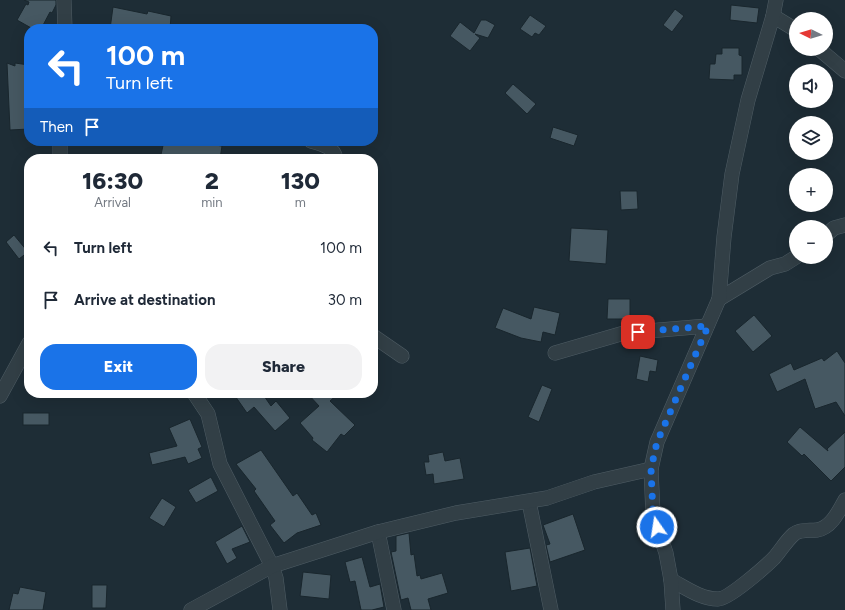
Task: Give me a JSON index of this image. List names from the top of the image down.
{
  "north": "left",
  "page": {
    "map_buttons": ["+", "−"],
    "turn": ["100 m", "Turn left"],
    "then": "Then",
    "eta": [
      "16:30",
      "Arrival",
      "2",
      "min",
      "130",
      "m"
    ],
    "list": [
      {
        "name": "Turn left",
        "value": "100 m"
      },
      {
        "name": "Arrive at destination",
        "value": "30 m"
      }
    ],
    "buttons": ["Exit", "Share"]
  }
}
